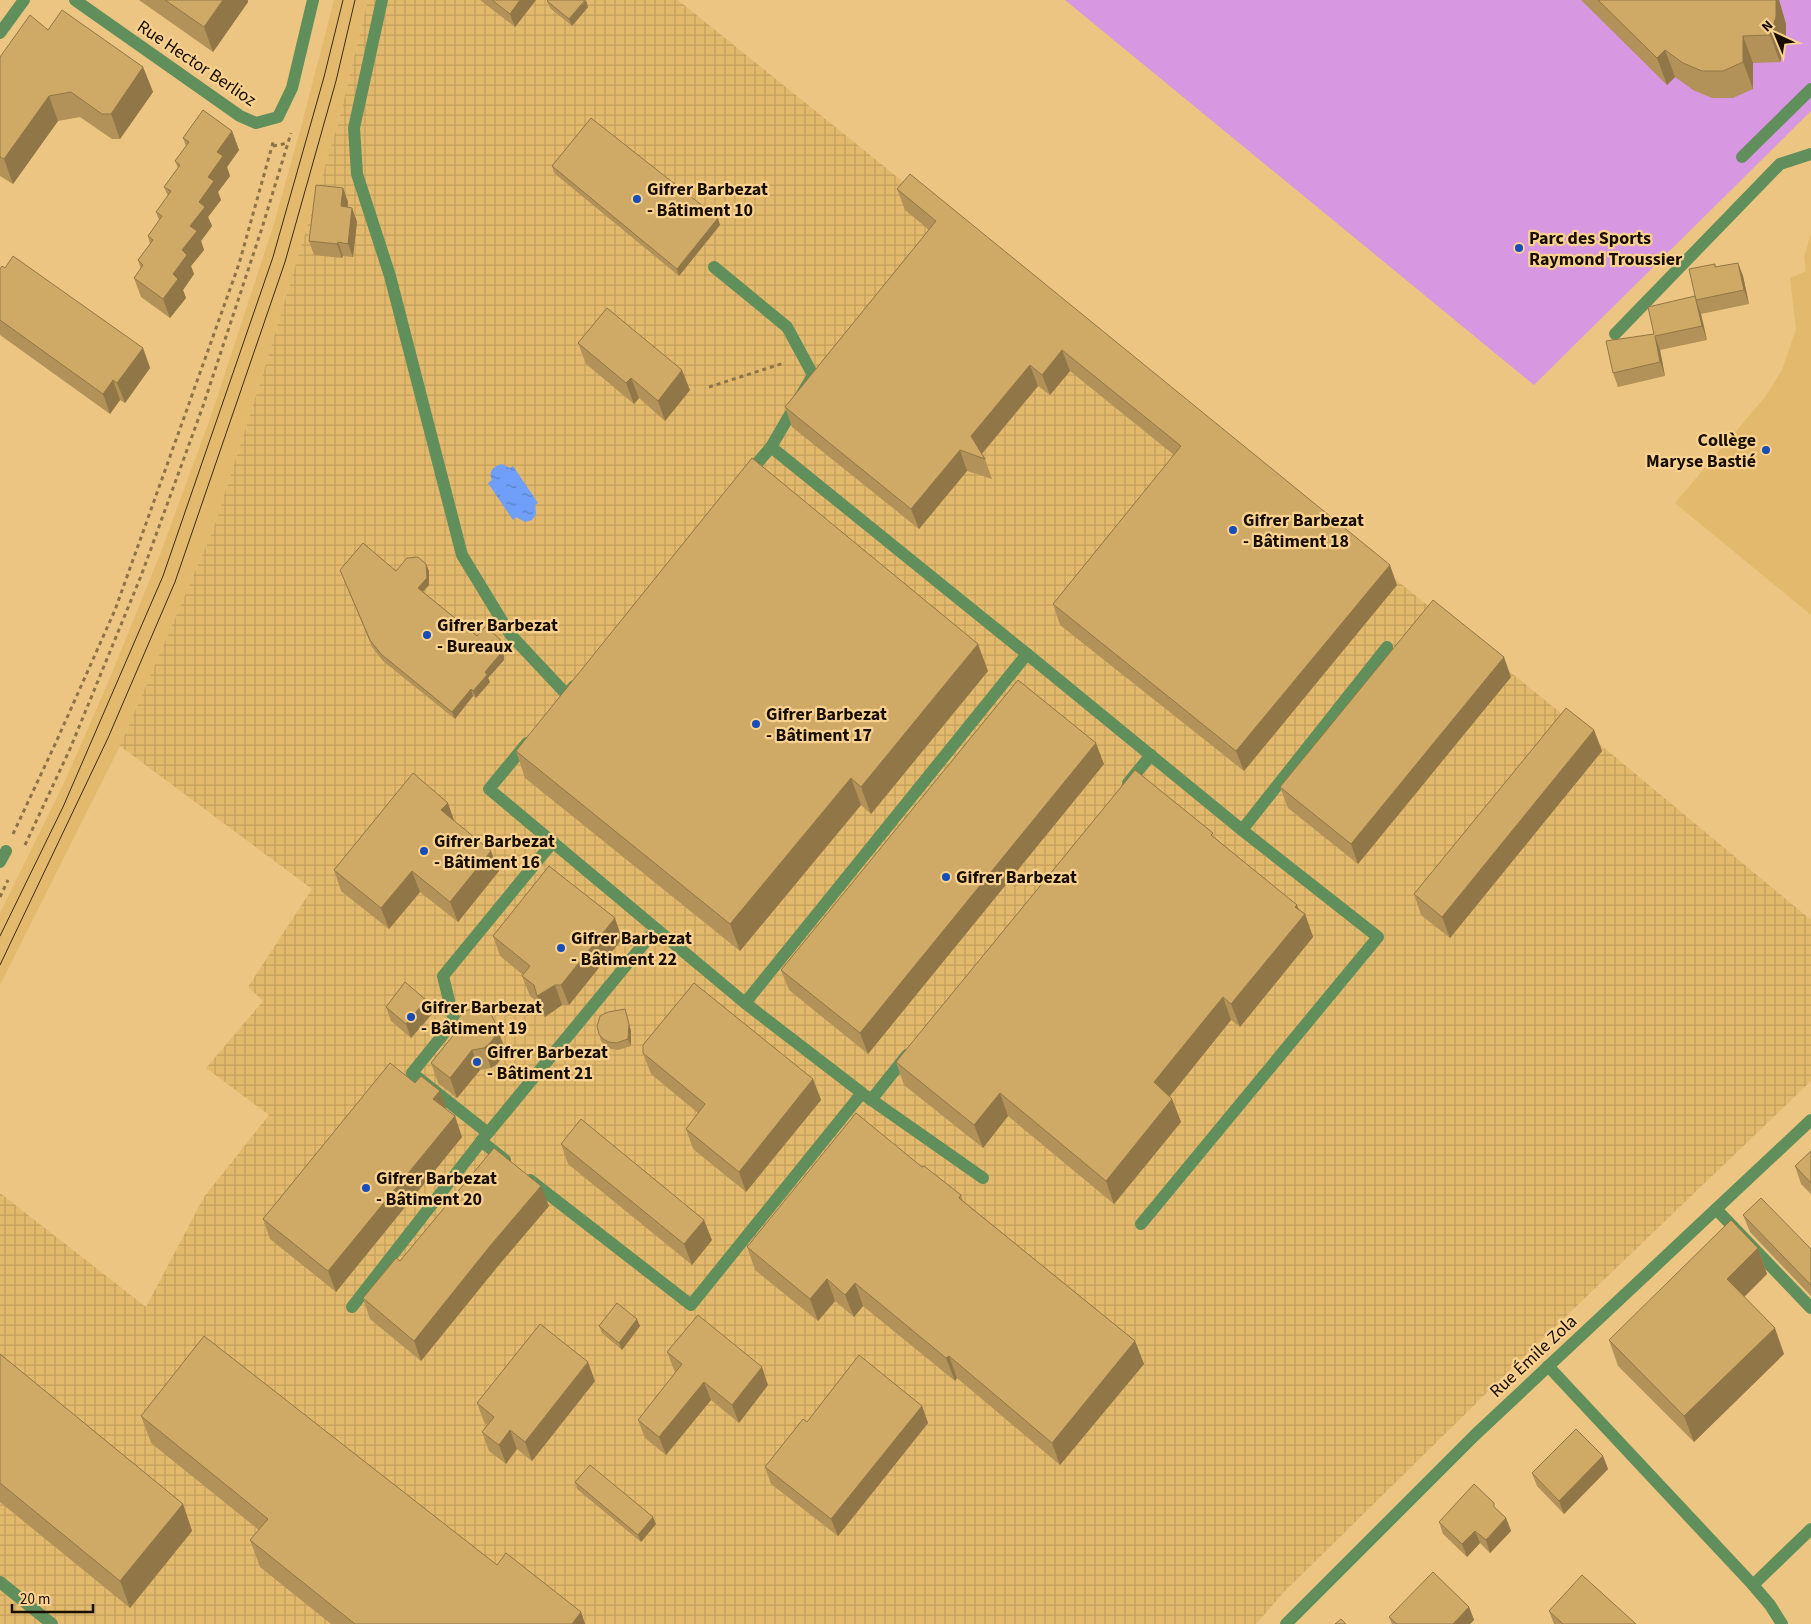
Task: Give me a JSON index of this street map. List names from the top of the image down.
{
  "streets": {
    "street": ["Rue Hector Berlioz", "Rue Émile Zola"]
  },
  "places": [
    "Gifrer Barbezat - Bâtiment 10",
    "Parc des Sports Raymond Troussier",
    "Collège Maryse Bastié",
    "Gifrer Barbezat - Bâtiment 18",
    "Gifrer Barbezat - Bureaux",
    "Gifrer Barbezat - Bâtiment 17",
    "Gifrer Barbezat - Bâtiment 16",
    "Gifrer Barbezat",
    "Gifrer Barbezat - Bâtiment 22",
    "Gifrer Barbezat - Bâtiment 19",
    "Gifrer Barbezat - Bâtiment 21",
    "Gifrer Barbezat - Bâtiment 20"
  ],
  "scale_bar": "20 m",
  "north": "top left"
}
